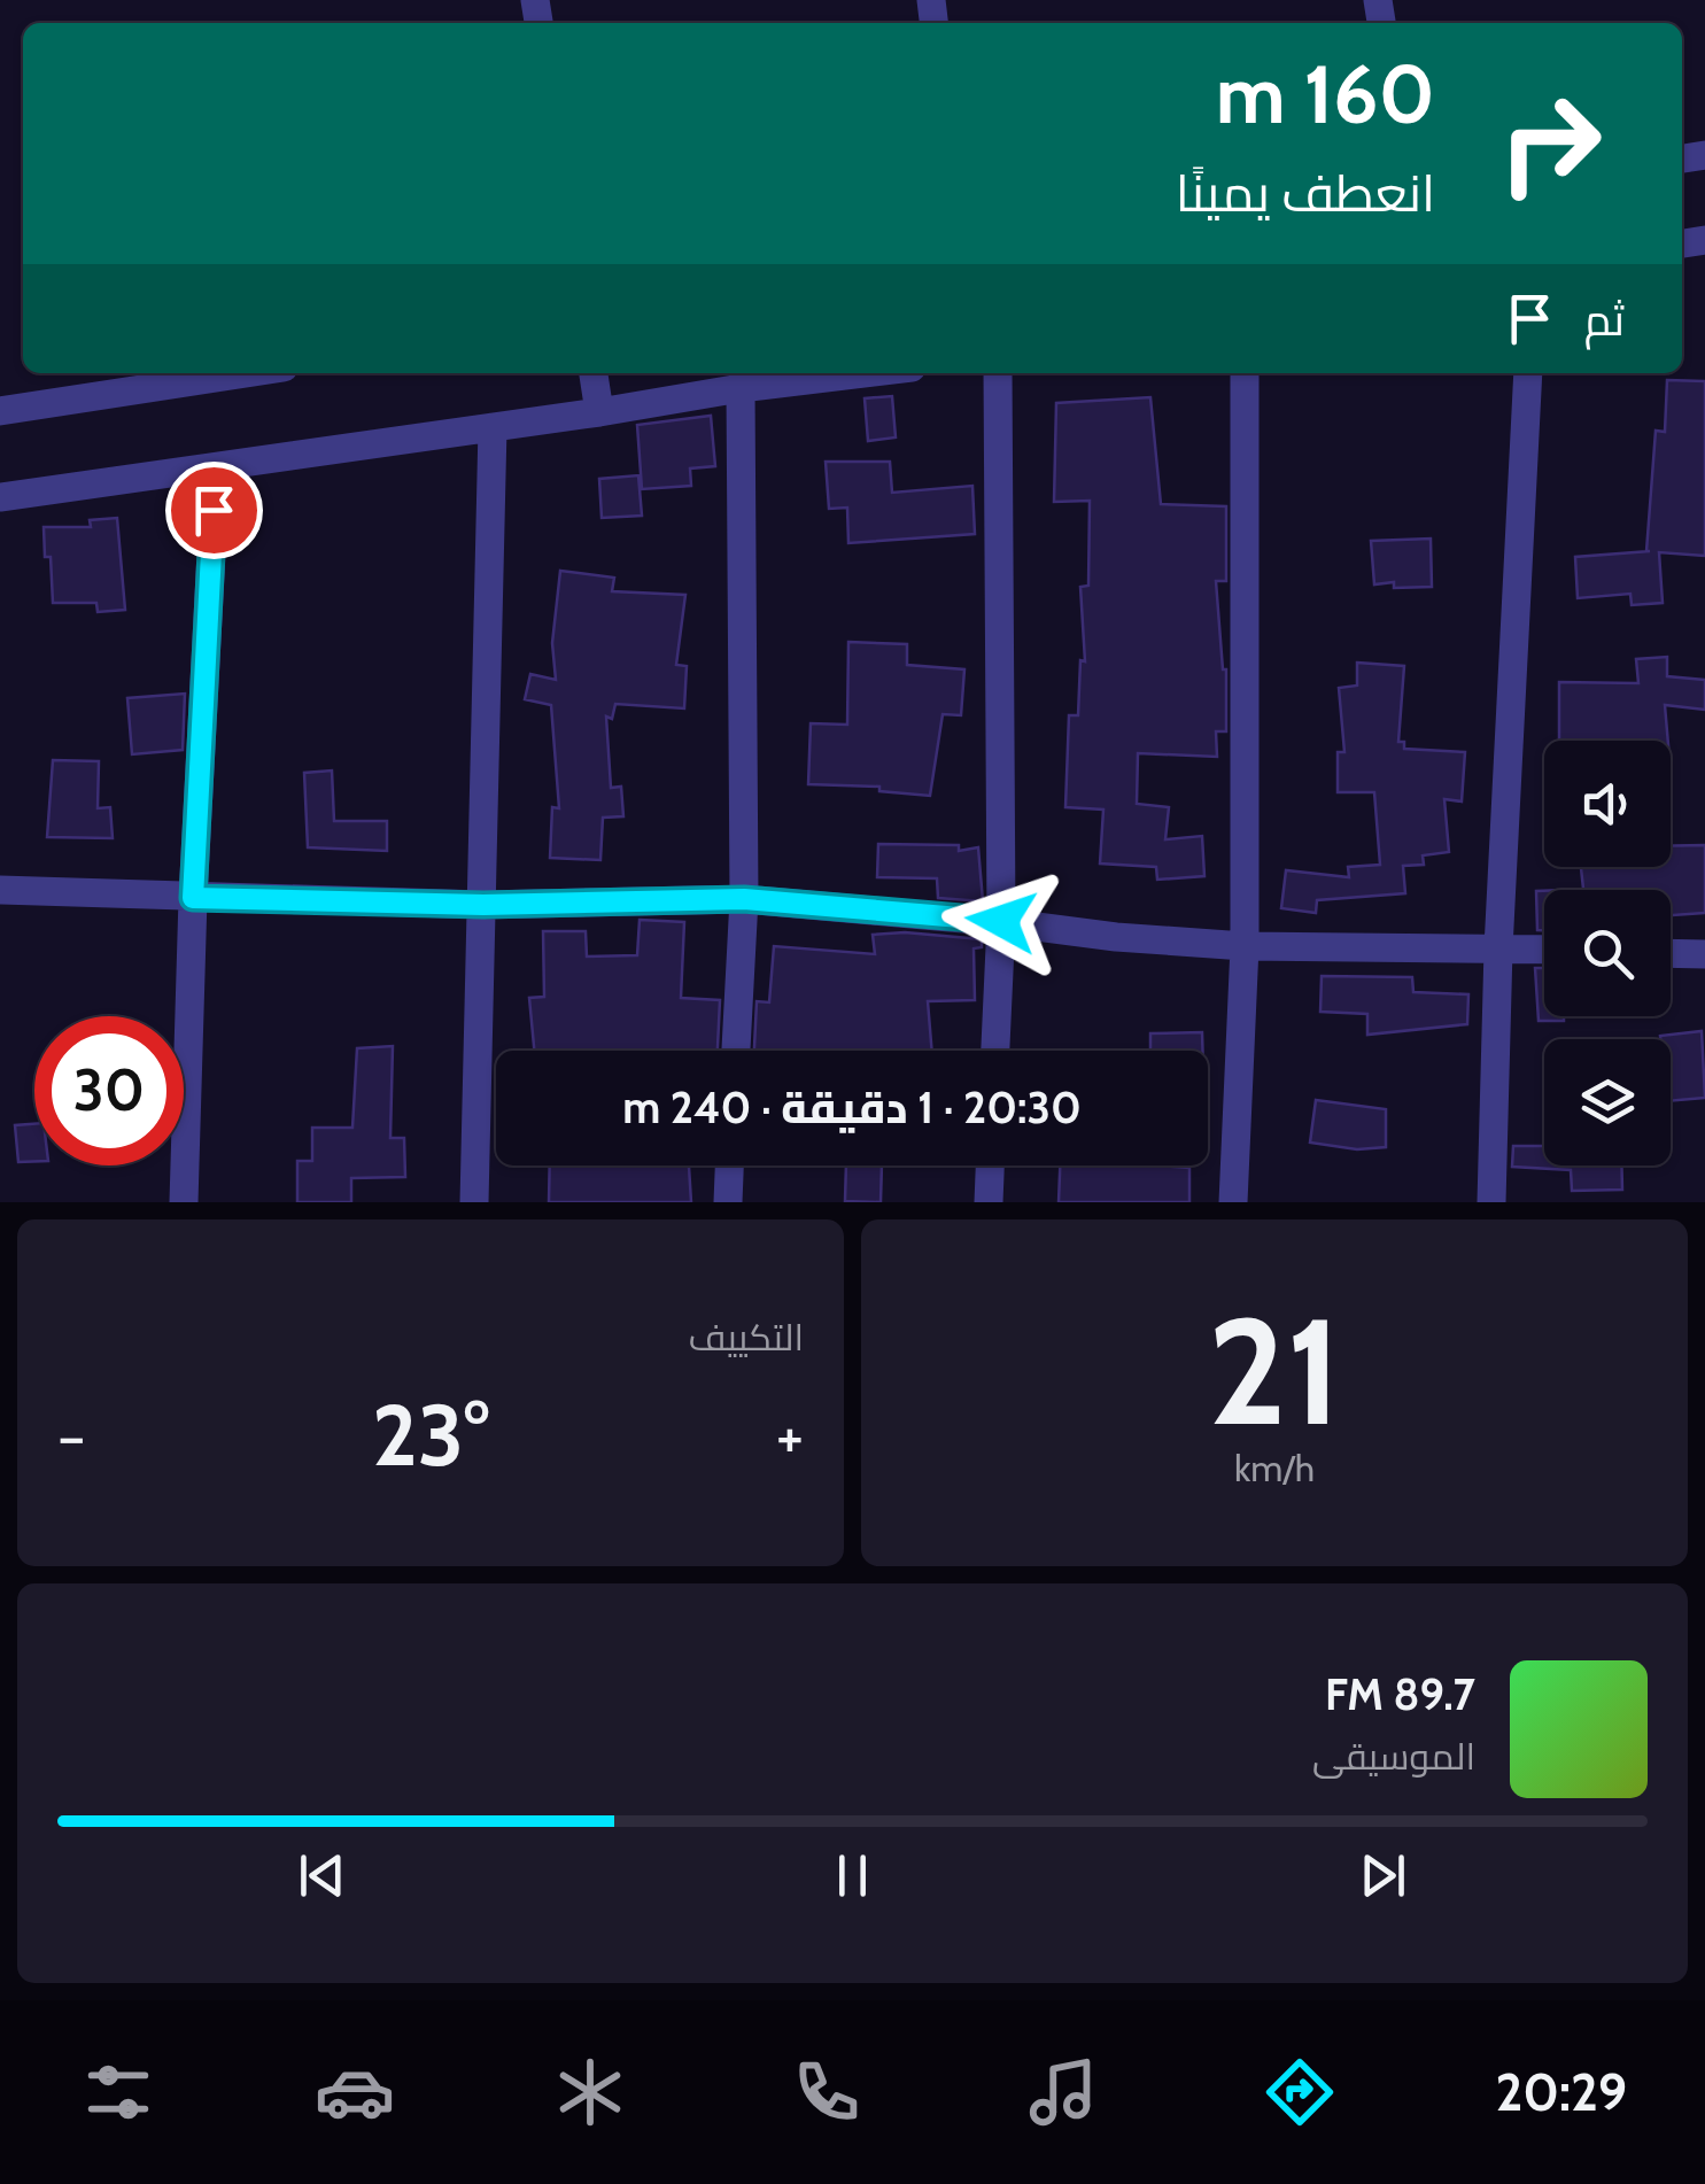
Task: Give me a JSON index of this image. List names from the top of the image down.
{
  "page": {
    "turn": ["160 m", "انعطف يمينًا"],
    "then": "ثم",
    "limit": "30",
    "trip": "20:30 · 1 دقيقة · 240 m",
    "tile": [
      ["21", "km/h"],
      "التكييف"
    ],
    "heat": ["−", "23°", "+"],
    "song": ["89.7 FM", "الموسيقى"],
    "tabs": "20:29"
  }
}
